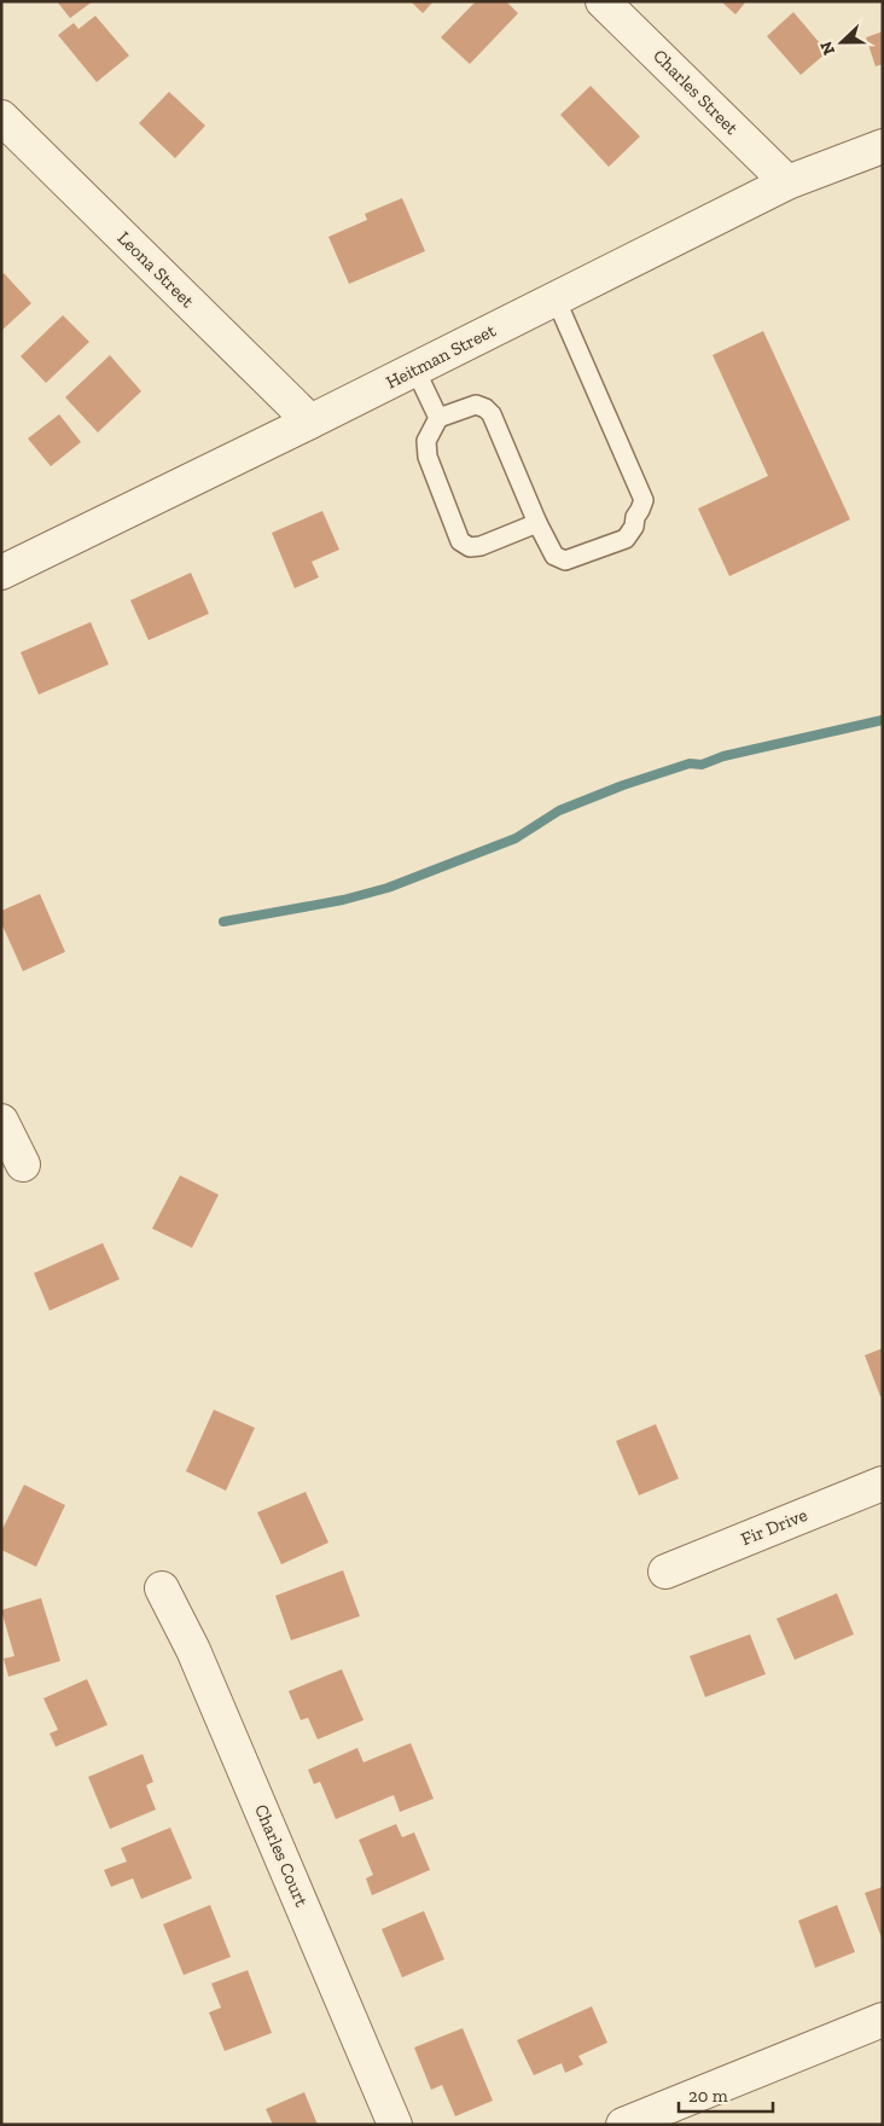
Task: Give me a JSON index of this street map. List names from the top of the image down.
{
  "streets": {
    "street": [
      "Charles Street",
      "Leona Street",
      "Heitman Street",
      "Fir Drive",
      "Charles Court"
    ]
  },
  "crossings": [
    ["Charles Street", "Heitman Street"],
    ["Leona Street", "Heitman Street"]
  ],
  "scale_bar": "20 m",
  "north": "left"
}
